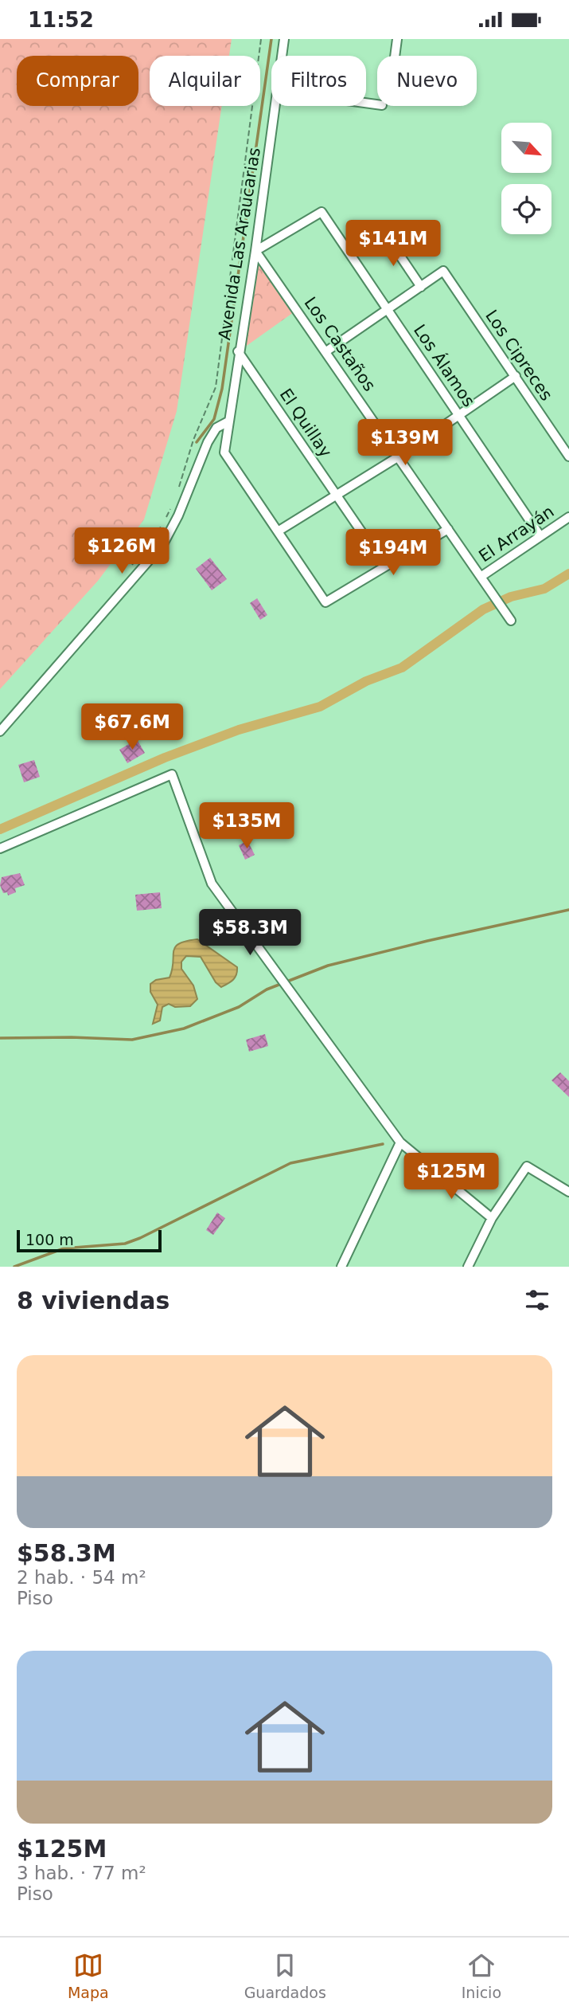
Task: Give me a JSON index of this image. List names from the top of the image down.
{
  "streets": {
    "street": [
      "Avenida Las Araucarias",
      "Los Castaños",
      "Los Cipreces",
      "Los Álamos",
      "El Quillay",
      "El Arrayán"
    ]
  },
  "crossings": [
    ["Avenida Las Araucarias", "Los Castaños"],
    ["Avenida Las Araucarias", "Los Álamos"],
    ["Avenida Las Araucarias", "El Quillay"],
    ["Los Castaños", "Los Álamos"],
    ["Los Castaños", "El Arrayán"],
    ["Los Álamos", "El Arrayán"]
  ],
  "scale_bar": "100 m",
  "north": "bottom right",
  "page": {
    "status": "11:52",
    "chip": [
      "Comprar",
      "Alquilar",
      "Filtros",
      "Nuevo"
    ],
    "price": [
      "$141M",
      "$139M",
      "$126M",
      "$194M",
      "$67.6M",
      "$135M",
      "$58.3M",
      "$125M"
    ],
    "scale": "100 m",
    "heading": "8 viviendas",
    "list": [
      {
        "name": "$58.3M",
        "note": "2 hab. · 54 m² · Piso"
      },
      {
        "name": "$125M",
        "note": "3 hab. · 77 m² · Piso"
      }
    ],
    "tabs": ["Mapa", "Guardados", "Inicio"]
  }
}
